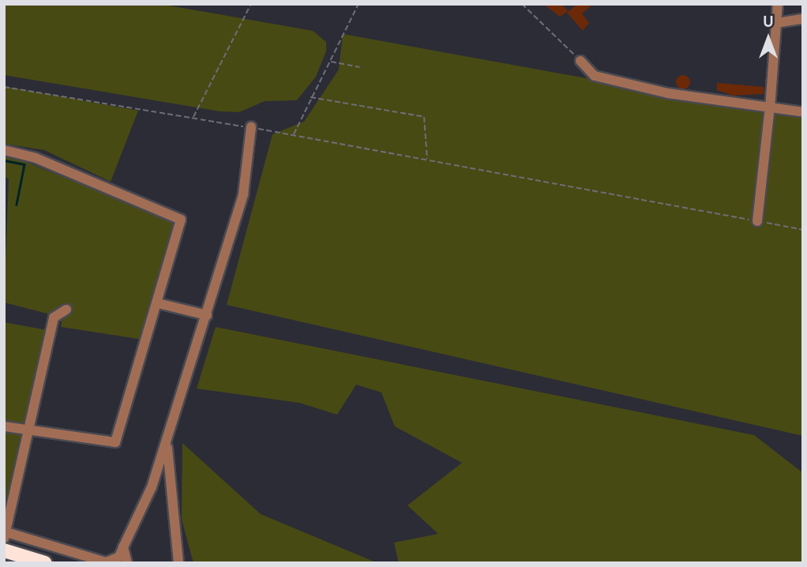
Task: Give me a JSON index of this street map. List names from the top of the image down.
{
  "north": "top"
}
